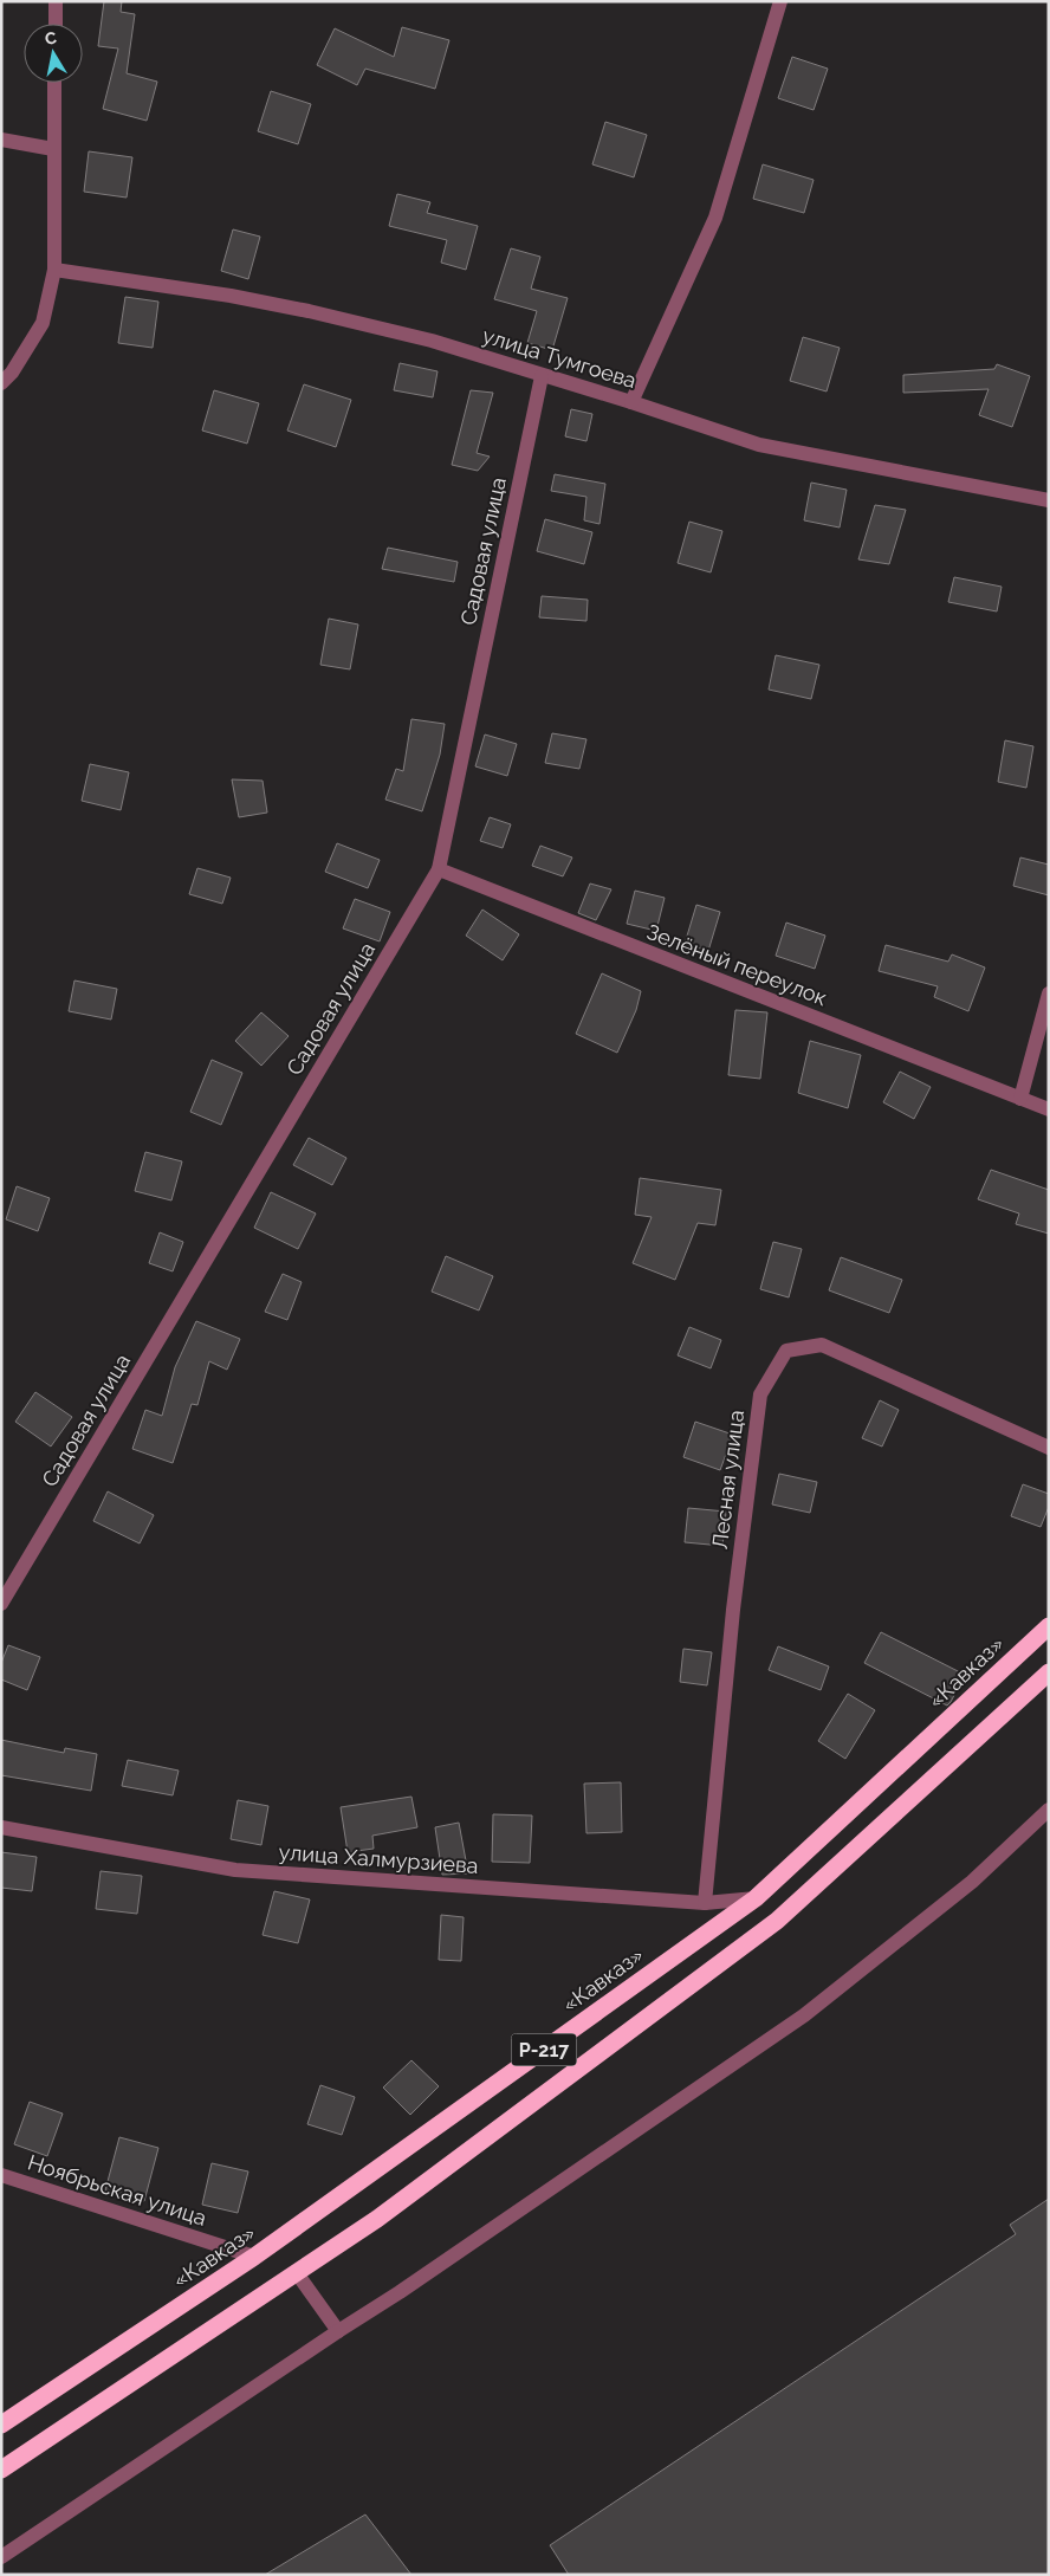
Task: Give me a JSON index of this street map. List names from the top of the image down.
{
  "streets": {
    "highway": ["«Кавказ»", "Р-217"],
    "street": [
      "улица Тумгоева",
      "Садовая улица",
      "Зелёный переулок",
      "Лесная улица",
      "улица Халмурзиева",
      "Ноябрьская улица"
    ]
  },
  "crossings": [
    ["улица Тумгоева", "Садовая улица"],
    ["Садовая улица", "Зелёный переулок"],
    ["Лесная улица", "улица Халмурзиева"],
    ["«Кавказ»", "улица Халмурзиева"],
    ["«Кавказ»", "Ноябрьская улица"]
  ],
  "north": "top"
}
